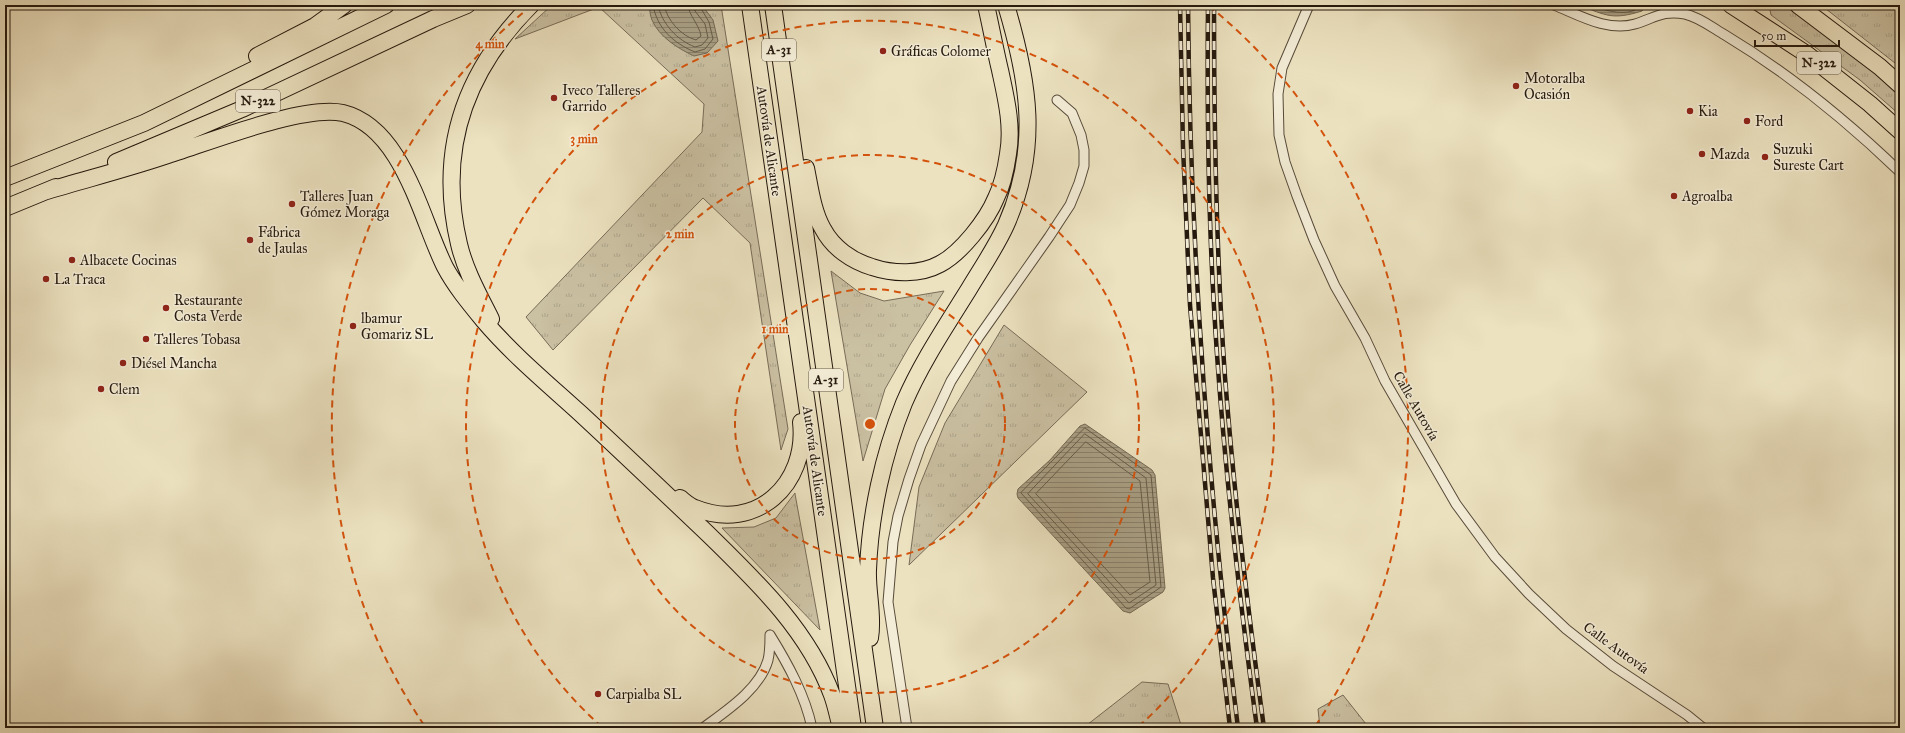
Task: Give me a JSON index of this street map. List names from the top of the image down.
{
  "streets": {
    "highway": ["A-31", "N-322", "Autovía de Alicante"],
    "street": ["Calle Autovía"]
  },
  "places": [
    "Gráficas Colomer",
    "Motoralba Ocasión",
    "Iveco Talleres Garrido",
    "Kia",
    "Ford",
    "Mazda",
    "Suzuki Sureste Cart",
    "Agroalba",
    "Talleres Juan Gómez Moraga",
    "Fábrica de Jaulas",
    "Albacete Cocinas",
    "La Traca",
    "Restaurante Costa Verde",
    "lbamur Gomariz SL",
    "Talleres Tobasa",
    "Diésel Mancha",
    "Clem",
    "Carpialba SL"
  ],
  "scale_bar": "50 m",
  "rings": [
    "4 min",
    "3 min",
    "2 min",
    "1 min"
  ]
}
